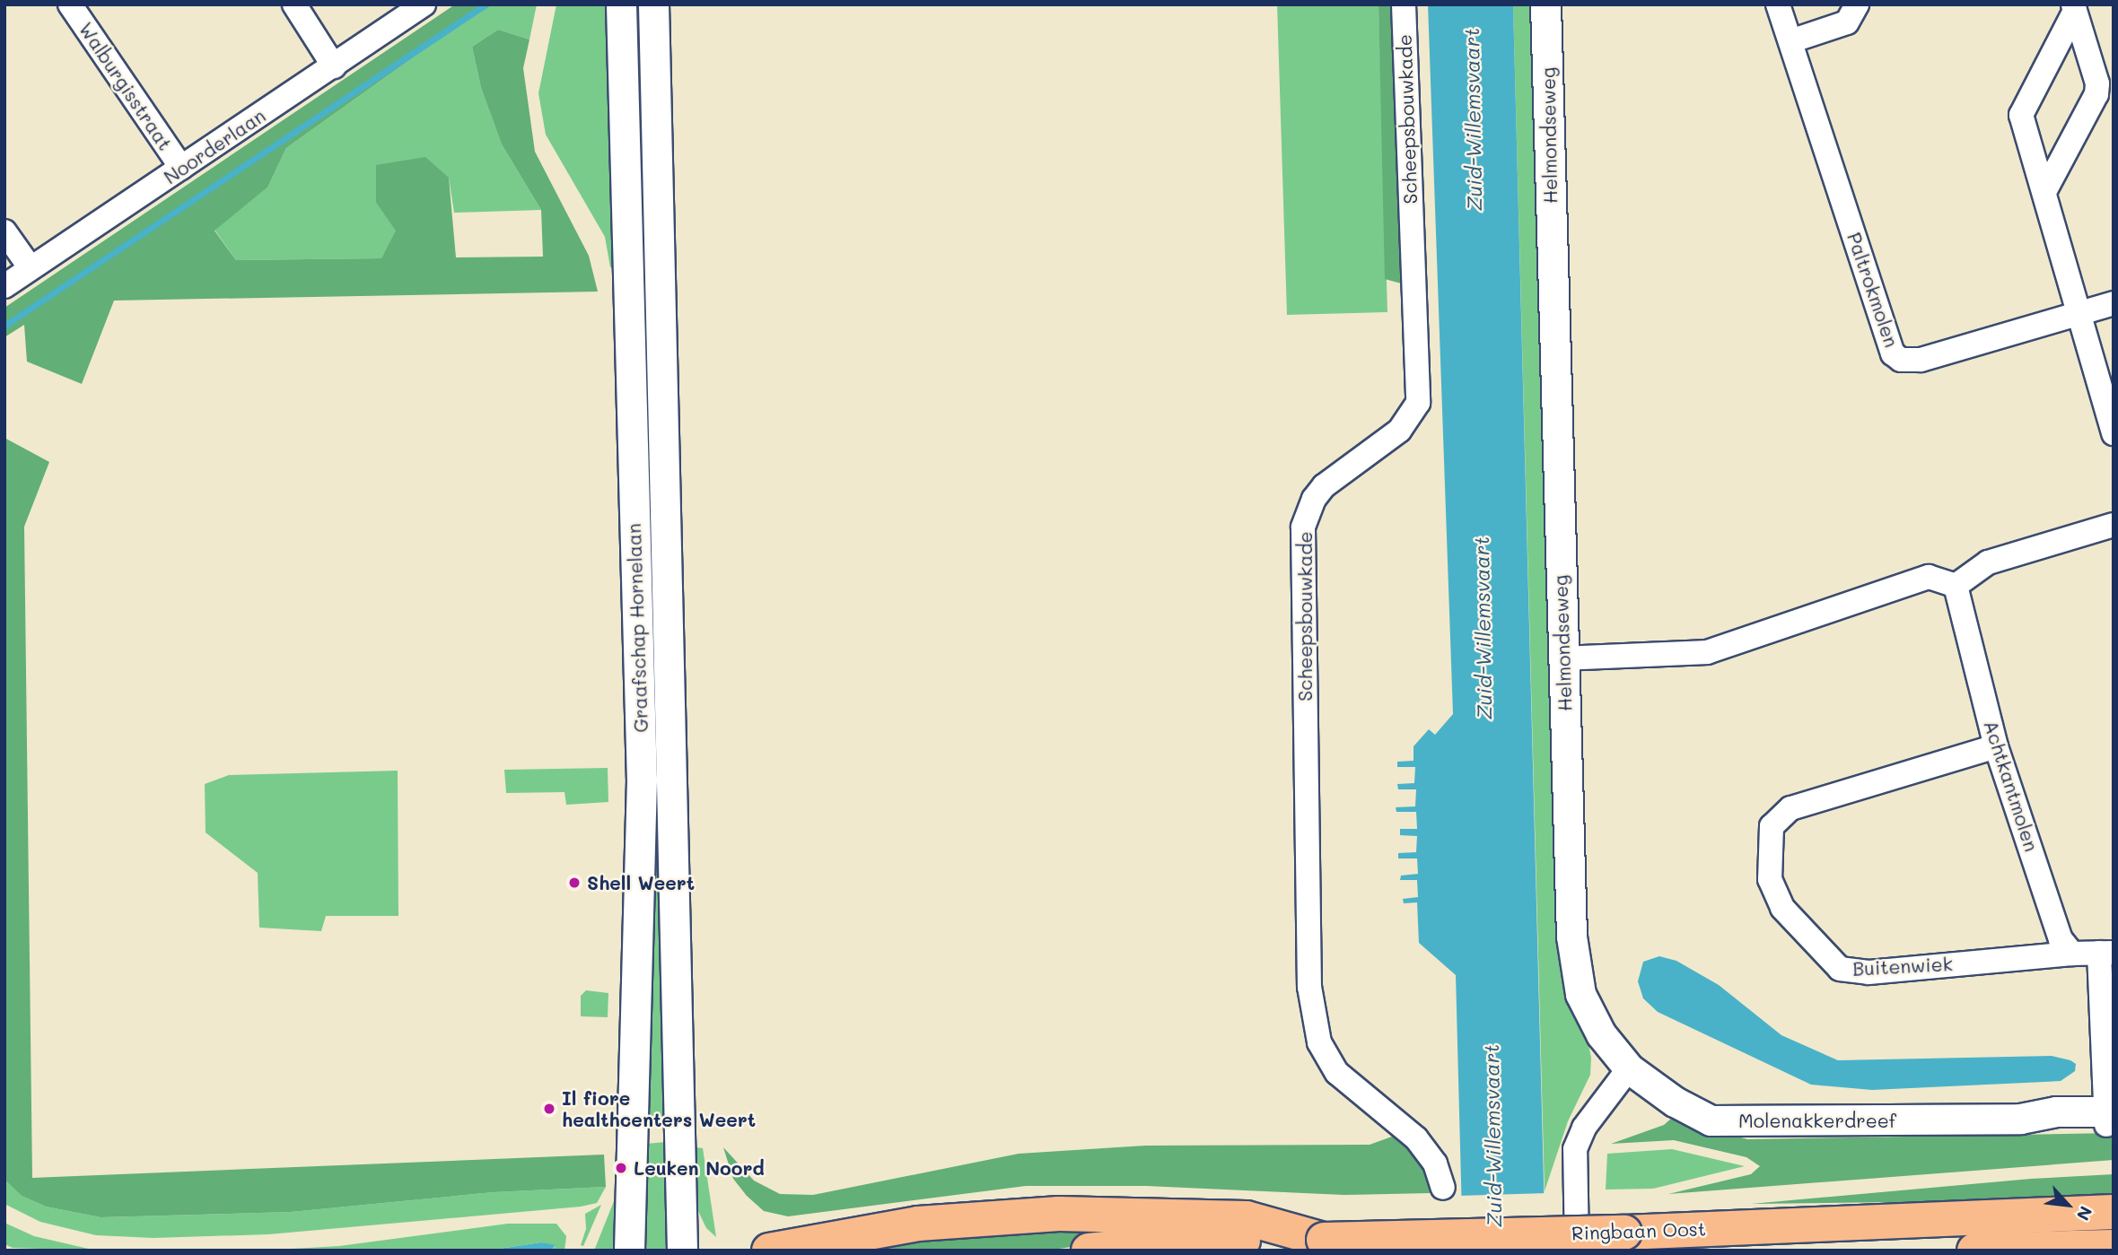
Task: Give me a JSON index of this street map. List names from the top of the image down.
{
  "streets": {
    "main road": ["Ringbaan Oost"],
    "street": [
      "Walburgisstraat",
      "Scheepsbouwkade",
      "Helmondseweg",
      "Noorderlaan",
      "Paltrokmolen",
      "Graafschap Hornelaan",
      "Achtkantmolen",
      "Buitenwiek",
      "Molenakkerdreef"
    ]
  },
  "crossings": [
    ["Walburgisstraat", "Noorderlaan"],
    ["Helmondseweg", "Molenakkerdreef"],
    ["Achtkantmolen", "Buitenwiek"]
  ],
  "water": ["Zuid-Willemsvaart"],
  "places": ["Shell Weert", "Il fiore healthcenters Weert", "Leuken Noord"],
  "north": "bottom right"
}
